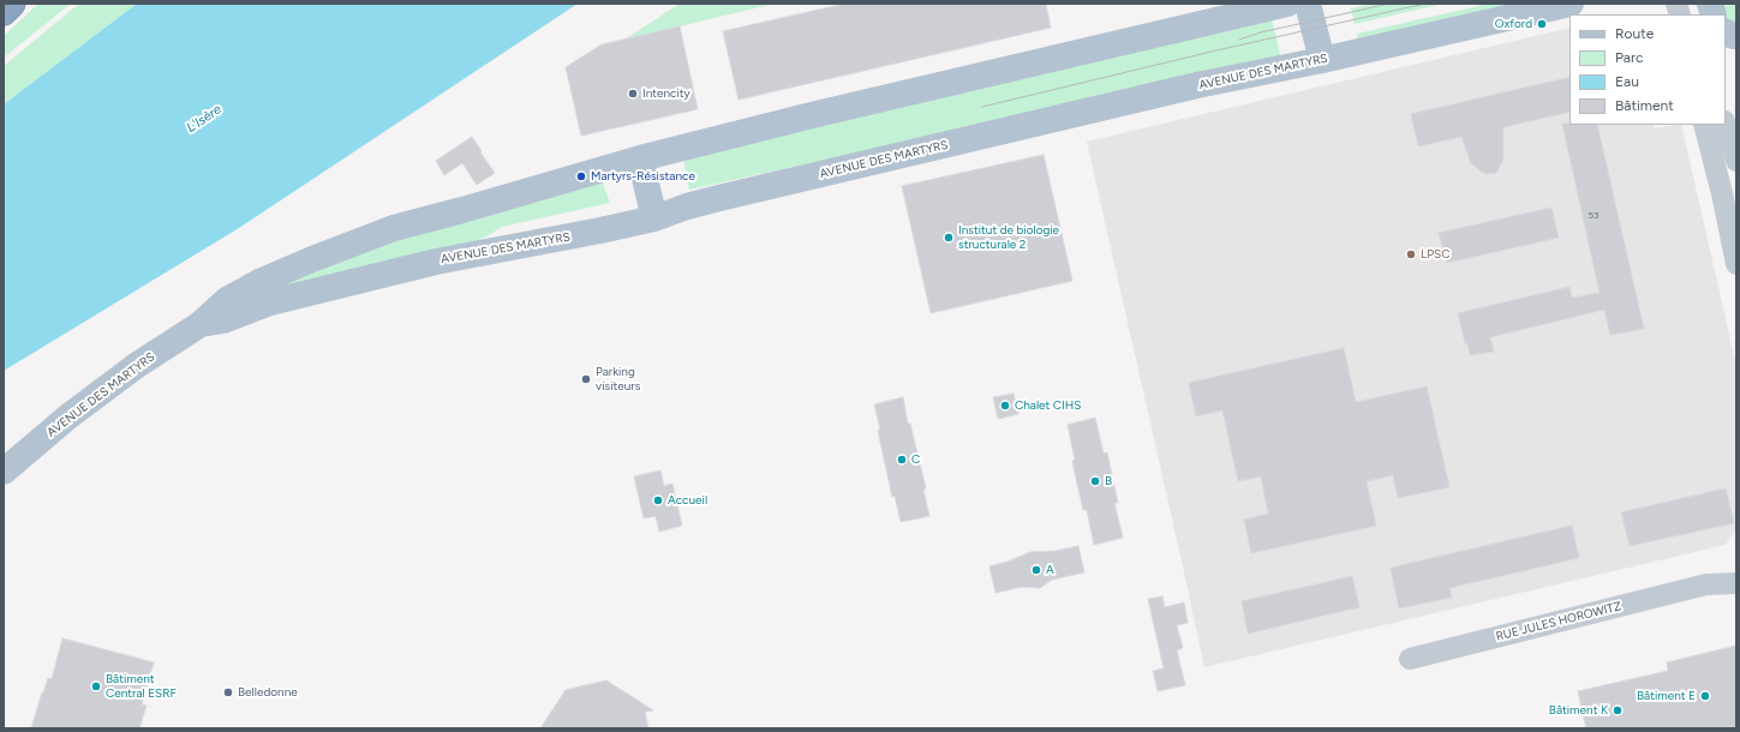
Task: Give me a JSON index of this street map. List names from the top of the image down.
{
  "streets": {
    "main road": ["AVENUE DES MARTYRS"],
    "street": ["RUE JULES HOROWITZ"]
  },
  "water": ["L'Isère"],
  "places": [
    "Oxford",
    "Intencity",
    "Martyrs-Résistance",
    "Institut de biologie structurale 2",
    "LPSC",
    "Parking visiteurs",
    "Chalet CIHS",
    "C",
    "B",
    "Accueil",
    "A",
    "Bâtiment Central ESRF",
    "Belledonne",
    "Bâtiment E",
    "Bâtiment K"
  ],
  "house_numbers": ["53"],
  "legend": [
    "Route",
    "Parc",
    "Eau",
    "Bâtiment"
  ]
}
